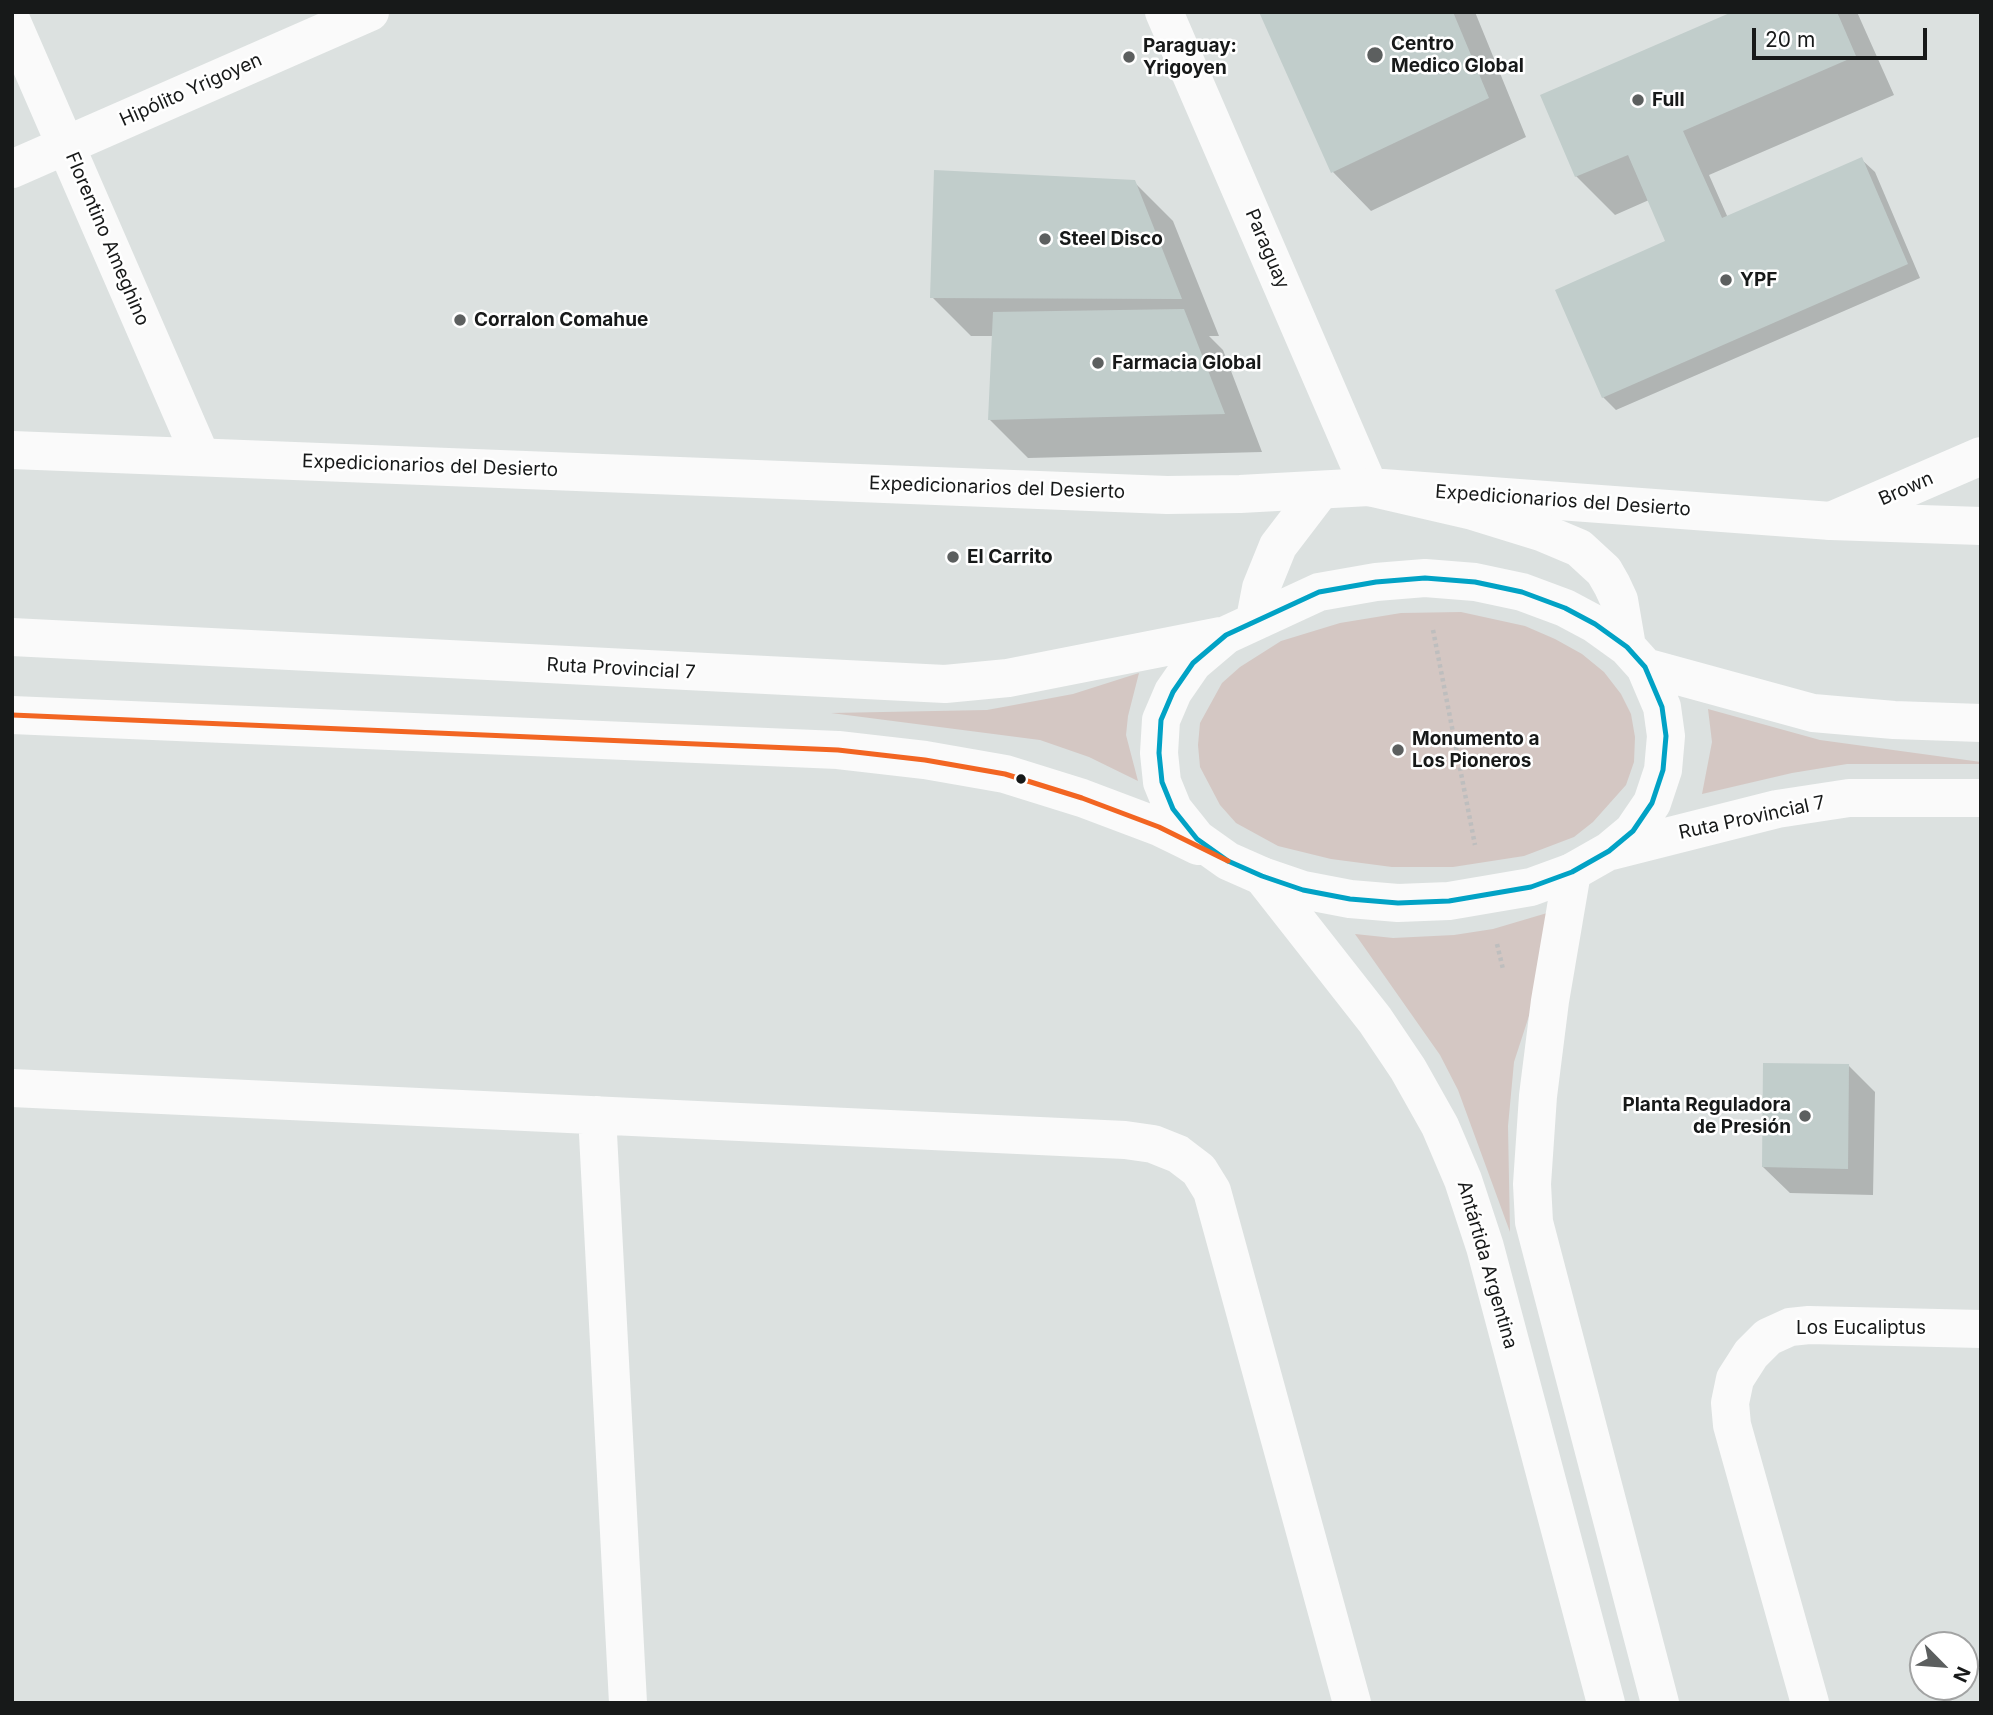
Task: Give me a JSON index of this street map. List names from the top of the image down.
{
  "streets": {
    "main road": [
      "Hipólito Yrigoyen",
      "Florentino Ameghino",
      "Paraguay",
      "Expedicionarios del Desierto",
      "Brown",
      "Ruta Provincial 7",
      "Antártida Argentina",
      "Los Eucaliptus"
    ]
  },
  "crossings": [
    ["Hipólito Yrigoyen", "Florentino Ameghino"],
    ["Florentino Ameghino", "Expedicionarios del Desierto"],
    ["Paraguay", "Expedicionarios del Desierto"],
    ["Expedicionarios del Desierto", "Brown"]
  ],
  "places": [
    "Centro Medico Global",
    "Paraguay: Yrigoyen",
    "Full",
    "Steel Disco",
    "YPF",
    "Corralon Comahue",
    "Farmacia Global",
    "El Carrito",
    "Monumento a Los Pioneros",
    "Planta Reguladora de Presión"
  ],
  "scale_bar": "20 m",
  "north": "bottom right"
}
